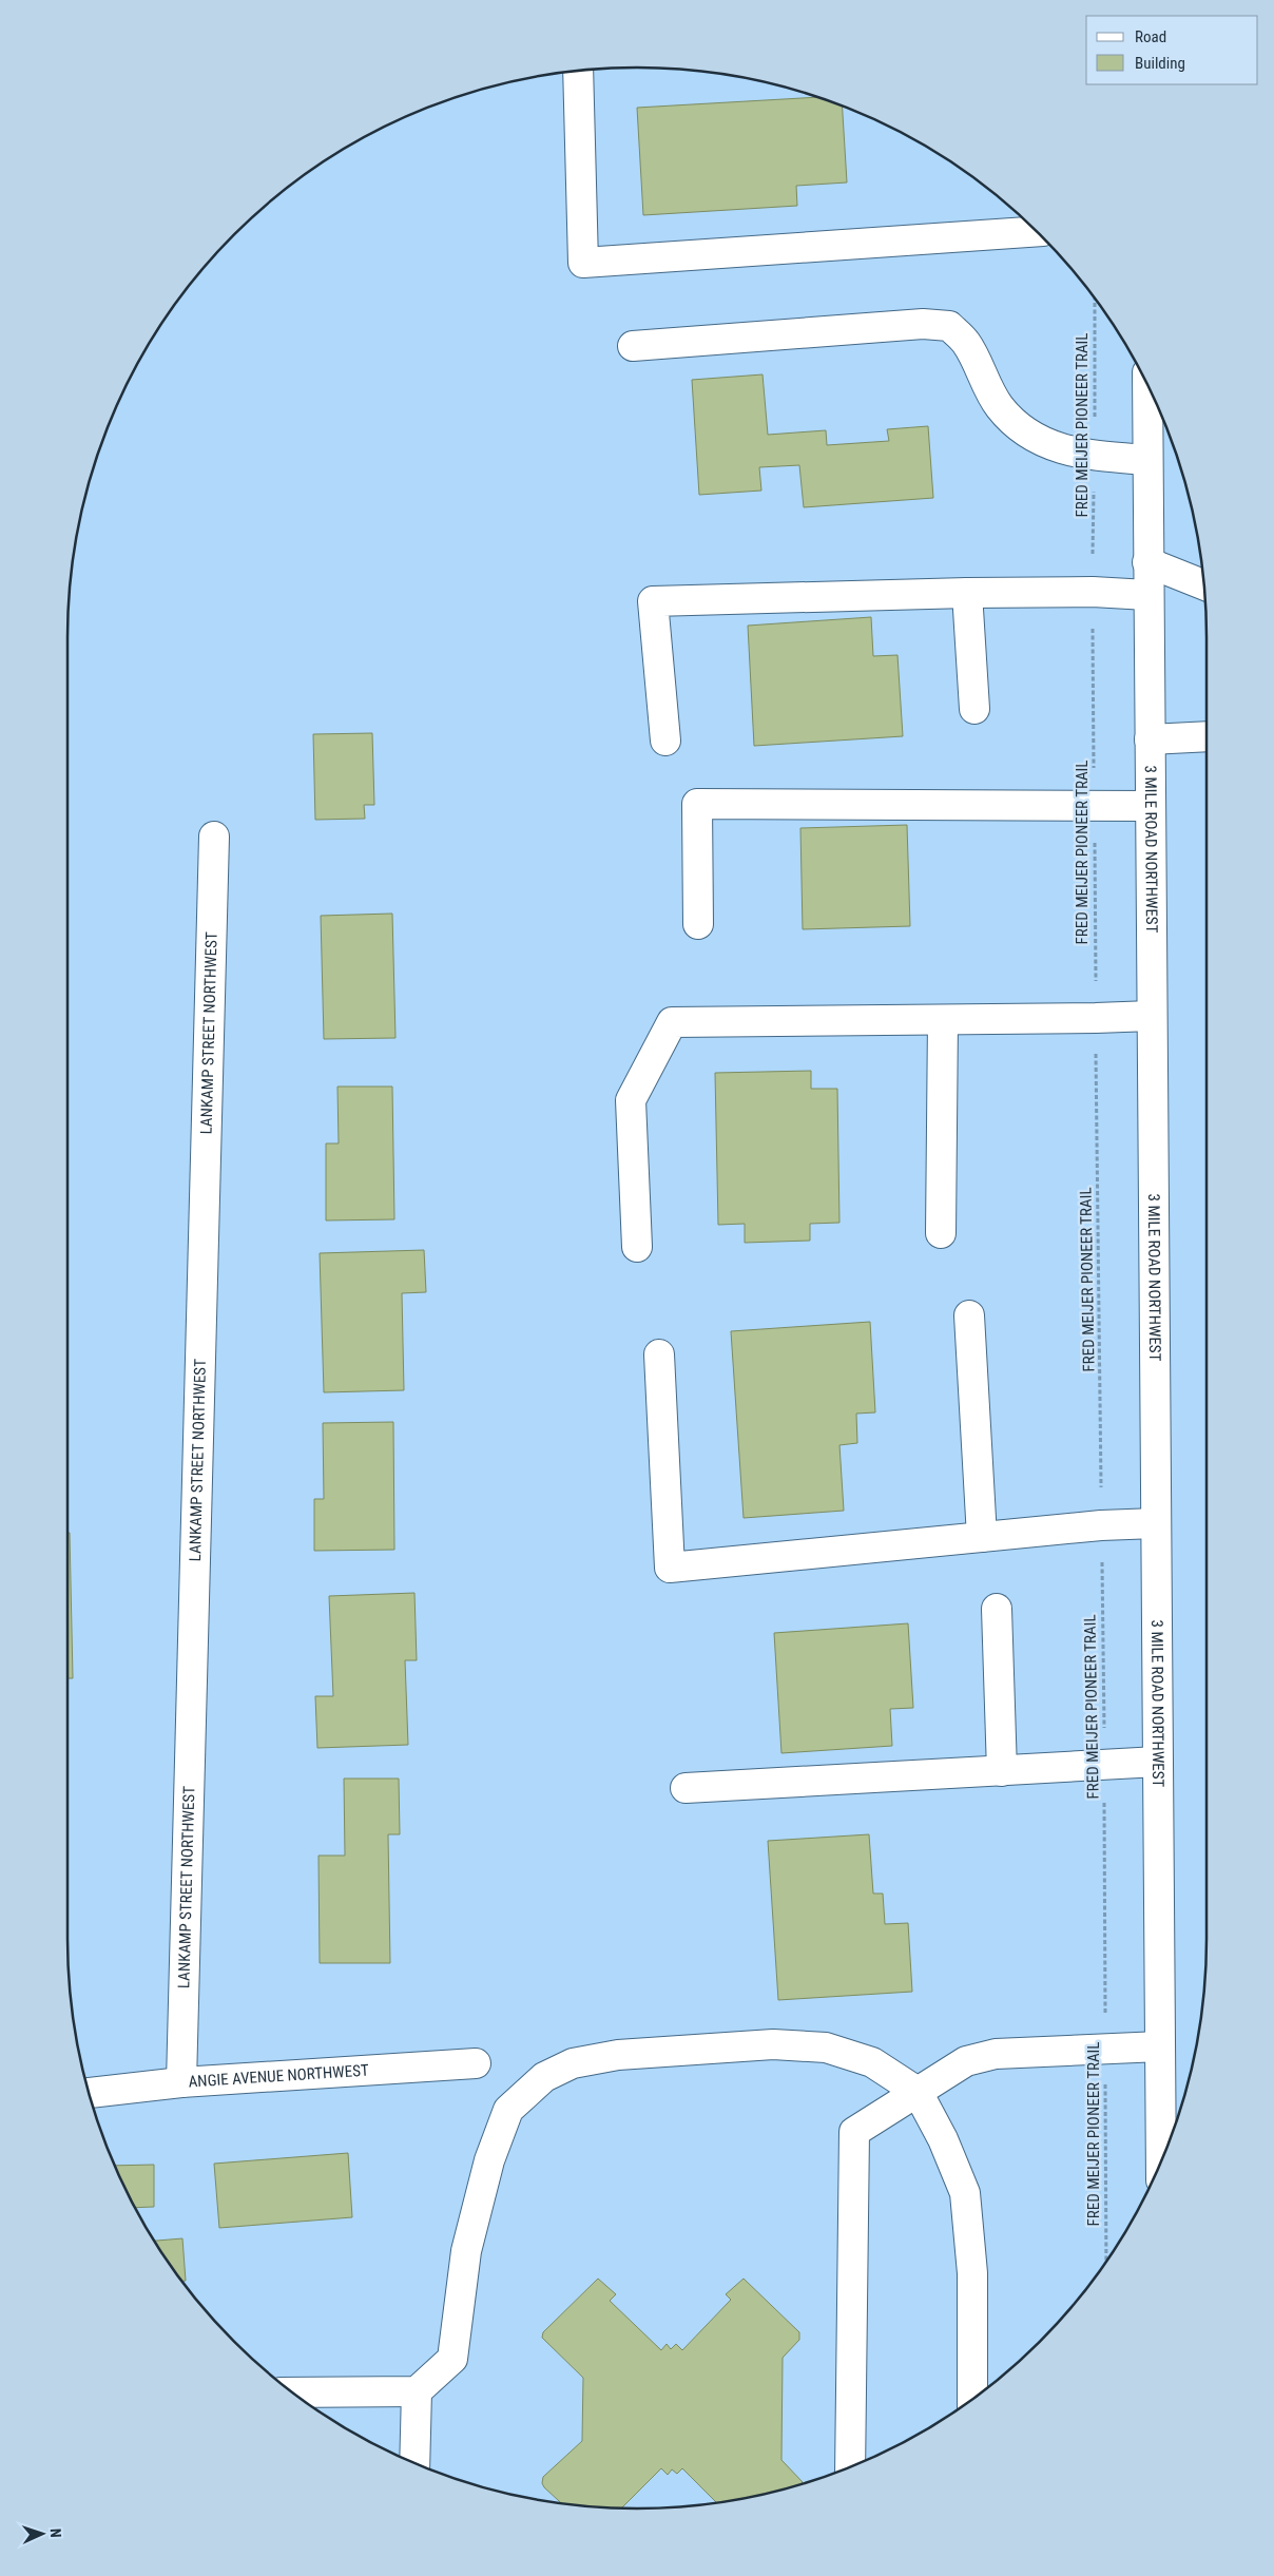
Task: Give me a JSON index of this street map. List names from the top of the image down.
{
  "streets": {
    "street": ["3 MILE ROAD NORTHWEST", "LANKAMP STREET NORTHWEST", "ANGIE AVENUE NORTHWEST"],
    "path": ["FRED MEIJER PIONEER TRAIL"]
  },
  "crossings": [
    ["LANKAMP STREET NORTHWEST", "ANGIE AVENUE NORTHWEST"]
  ],
  "legend": ["Road", "Building"],
  "north": "right"
}
